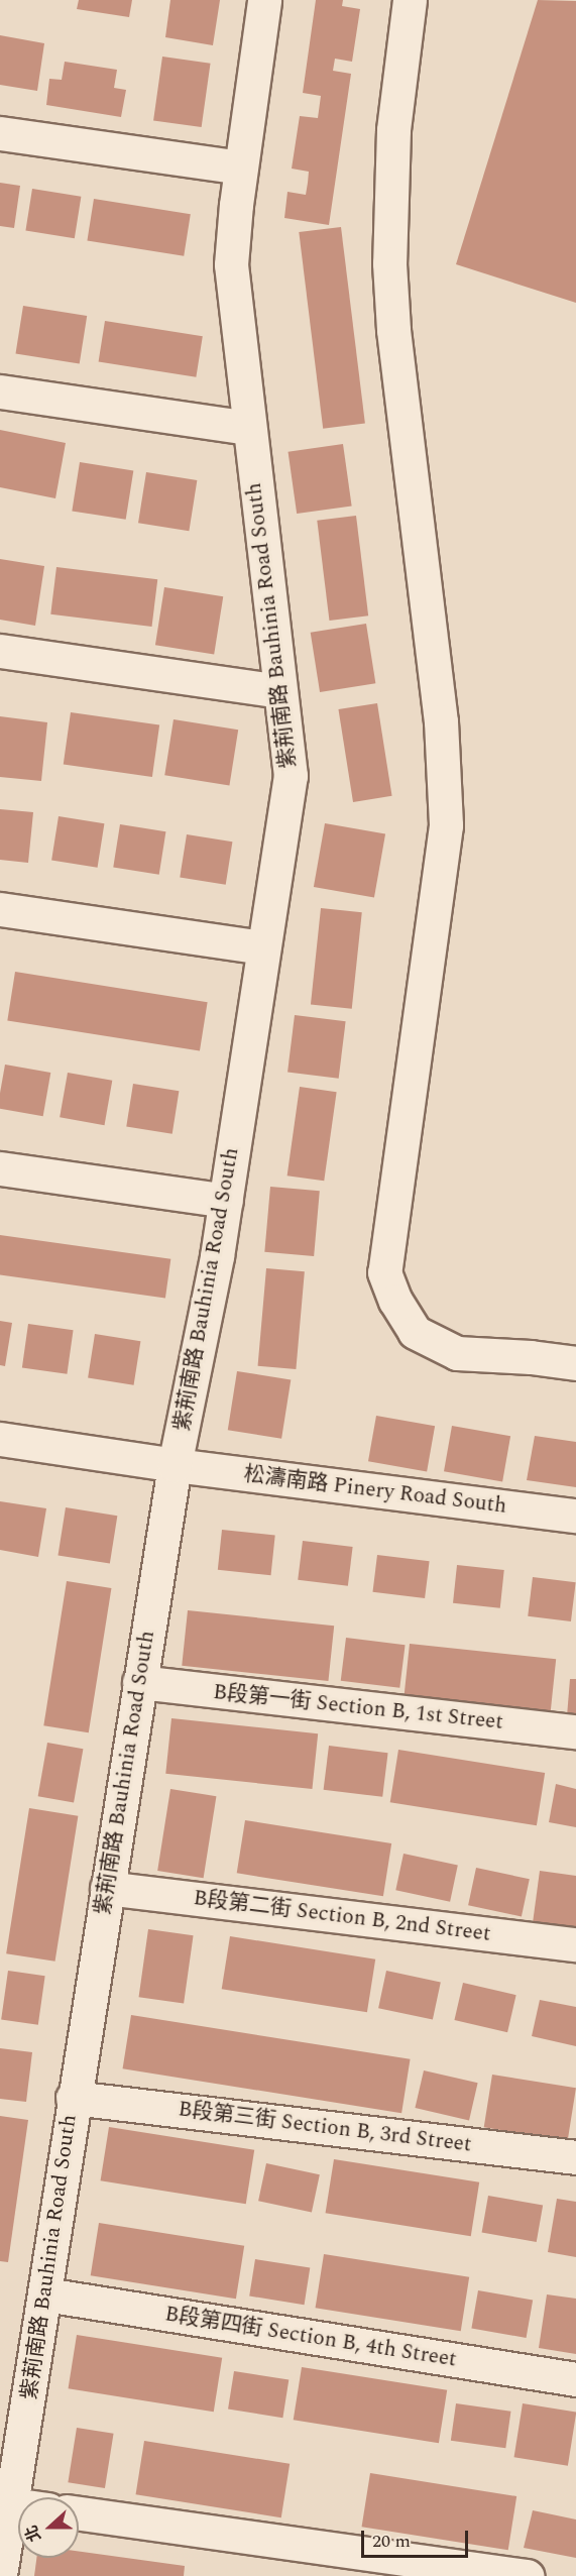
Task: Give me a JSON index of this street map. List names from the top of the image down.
{
  "streets": {
    "street": [
      "紫荊南路 Bauhinia Road South",
      "松濤南路 Pinery Road South",
      "B段第一街 Section B, 1st Street",
      "B段第二街 Section B, 2nd Street",
      "B段第三街 Section B, 3rd Street",
      "B段第四街 Section B, 4th Street"
    ]
  },
  "crossings": [
    ["紫荊南路 Bauhinia Road South", "松濤南路 Pinery Road South"],
    ["紫荊南路 Bauhinia Road South", "B段第一街 Section B, 1st Street"],
    ["紫荊南路 Bauhinia Road South", "B段第二街 Section B, 2nd Street"],
    ["紫荊南路 Bauhinia Road South", "B段第三街 Section B, 3rd Street"],
    ["紫荊南路 Bauhinia Road South", "B段第四街 Section B, 4th Street"]
  ],
  "scale_bar": "20 m",
  "north": "left"
}
